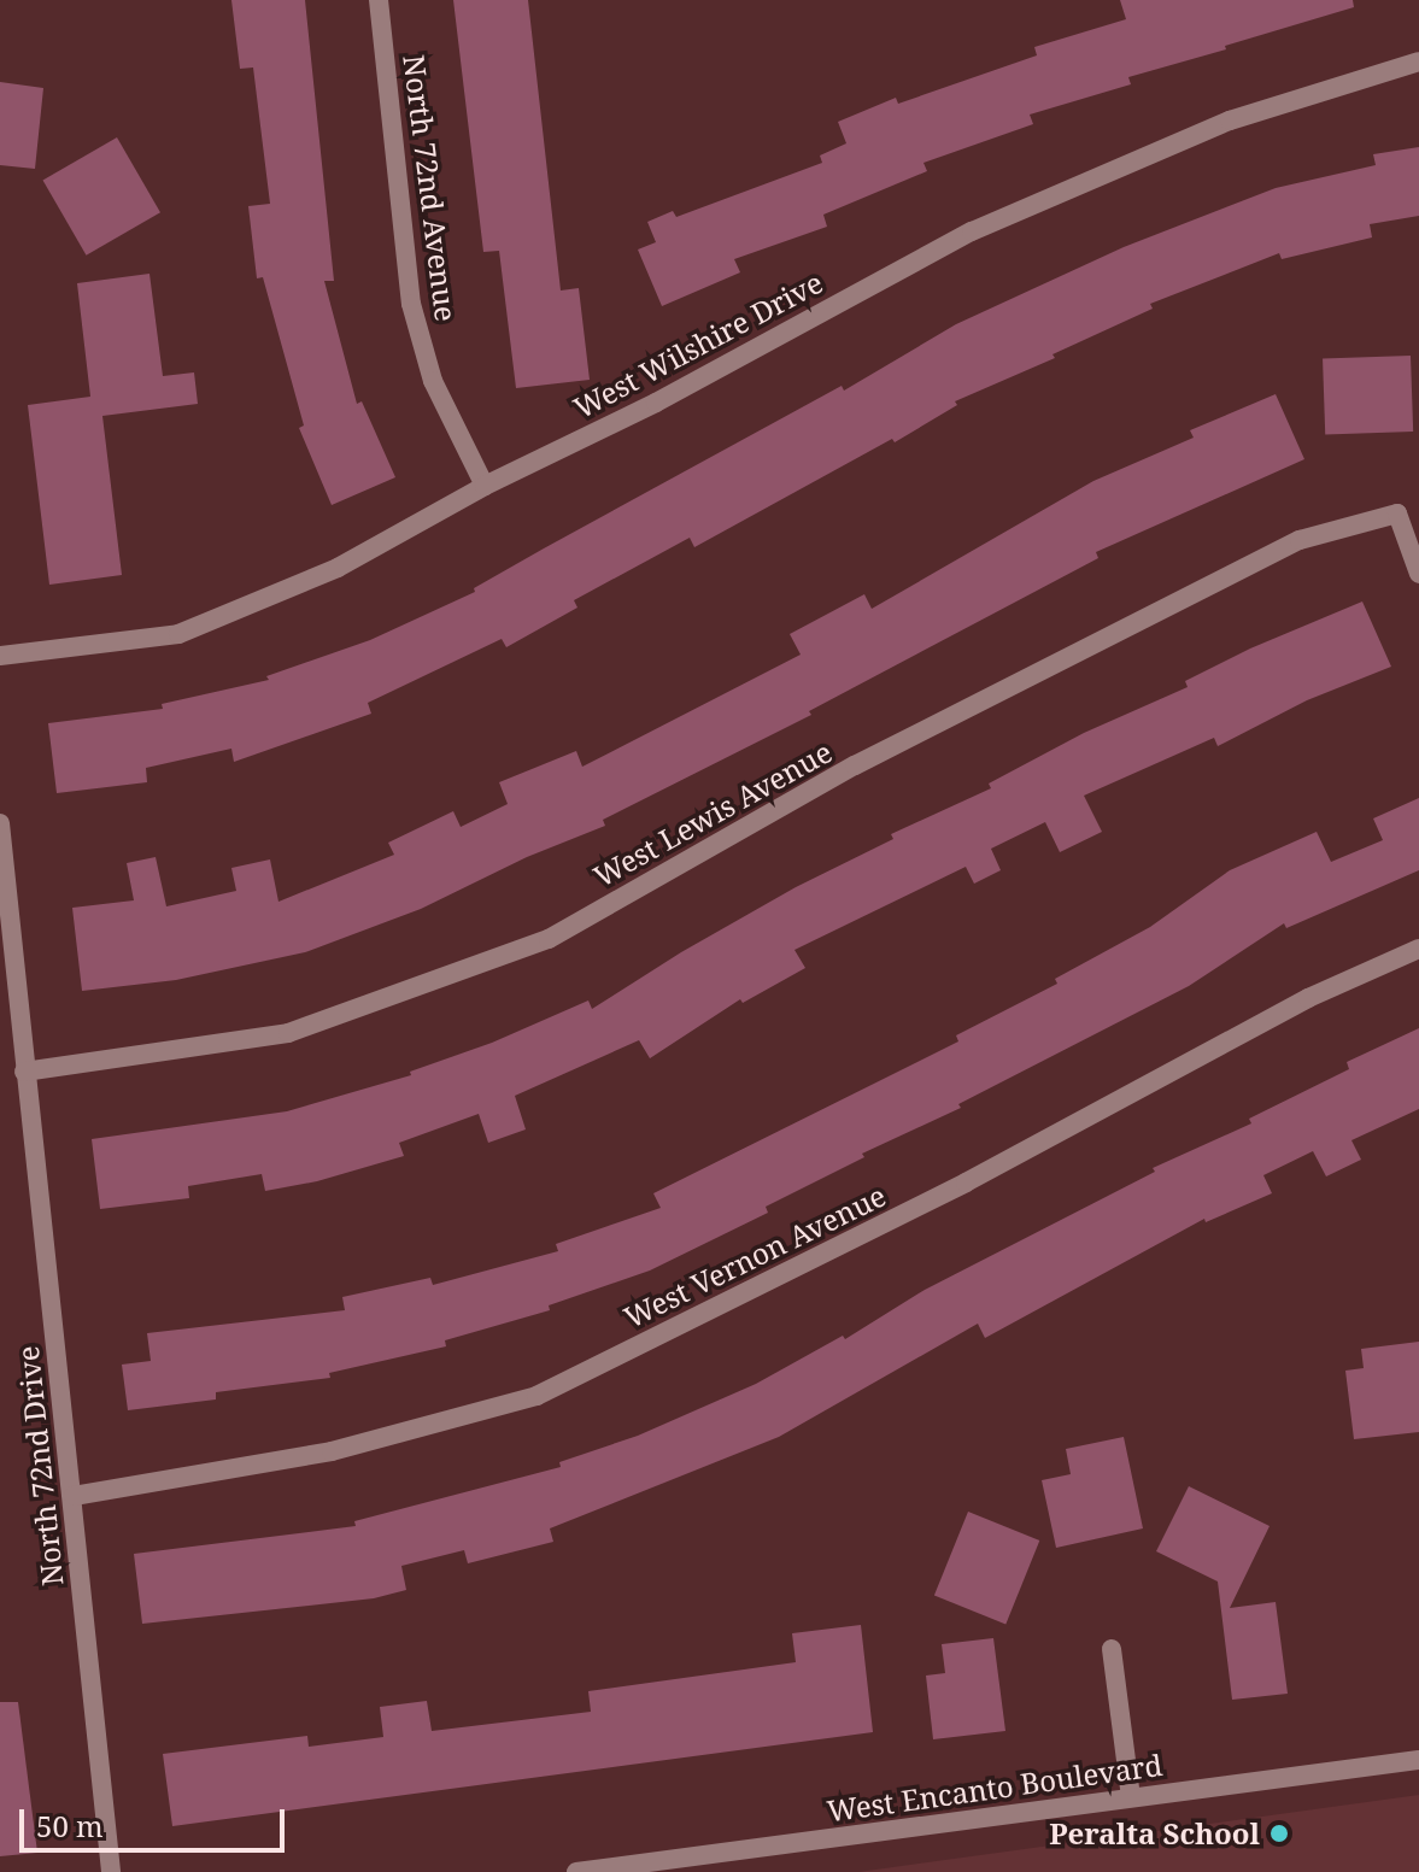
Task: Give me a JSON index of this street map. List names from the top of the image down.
{
  "streets": {
    "street": [
      "North 72nd Avenue",
      "West Wilshire Drive",
      "West Lewis Avenue",
      "West Vernon Avenue",
      "North 72nd Drive",
      "West Encanto Boulevard"
    ]
  },
  "crossings": [
    ["North 72nd Avenue", "West Wilshire Drive"],
    ["West Lewis Avenue", "North 72nd Drive"],
    ["West Vernon Avenue", "North 72nd Drive"]
  ],
  "places": ["Peralta School"],
  "scale_bar": "50 m"
}
